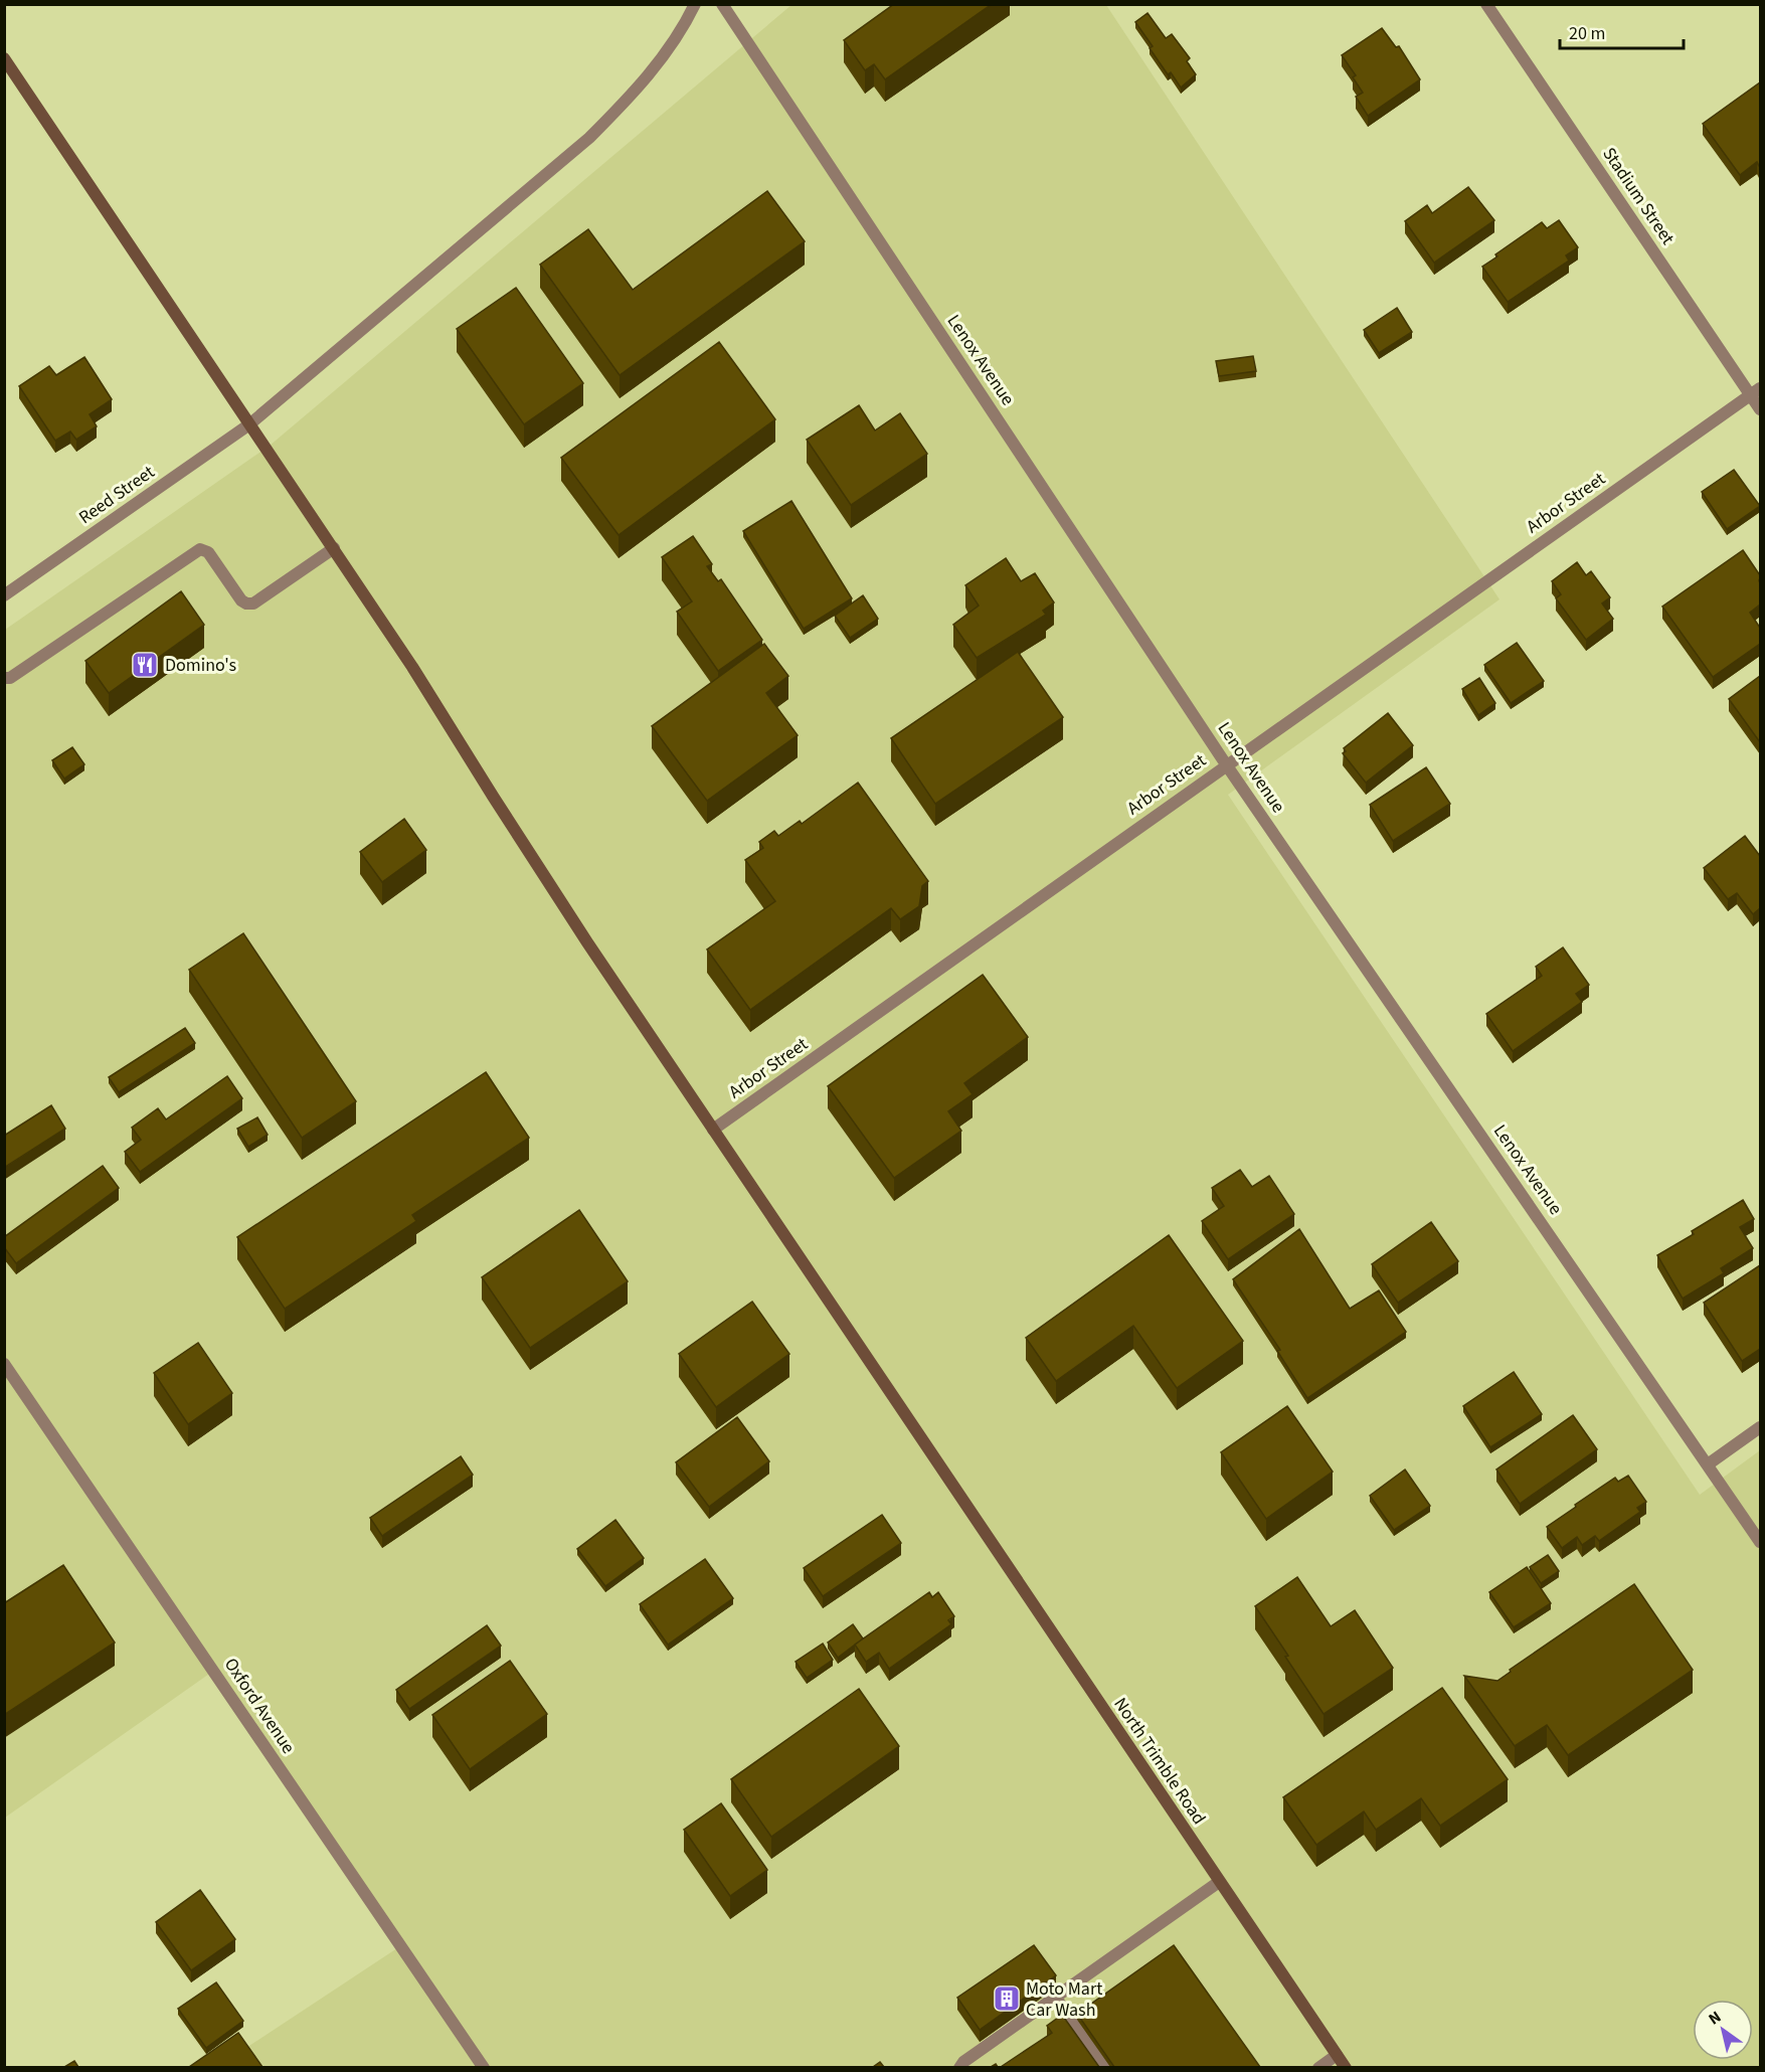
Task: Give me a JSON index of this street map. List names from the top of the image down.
{
  "streets": {
    "main road": ["North Trimble Road"],
    "street": [
      "Stadium Street",
      "Lenox Avenue",
      "Reed Street",
      "Arbor Street",
      "Oxford Avenue"
    ]
  },
  "crossings": [
    ["Stadium Street", "Arbor Street"],
    ["Lenox Avenue", "Arbor Street"],
    ["Reed Street", "North Trimble Road"],
    ["Arbor Street", "North Trimble Road"]
  ],
  "places": {
    "restaurant": ["Domino's"],
    "building": ["Moto Mart Car Wash"]
  },
  "scale_bar": "20 m",
  "north": "top left"
}
